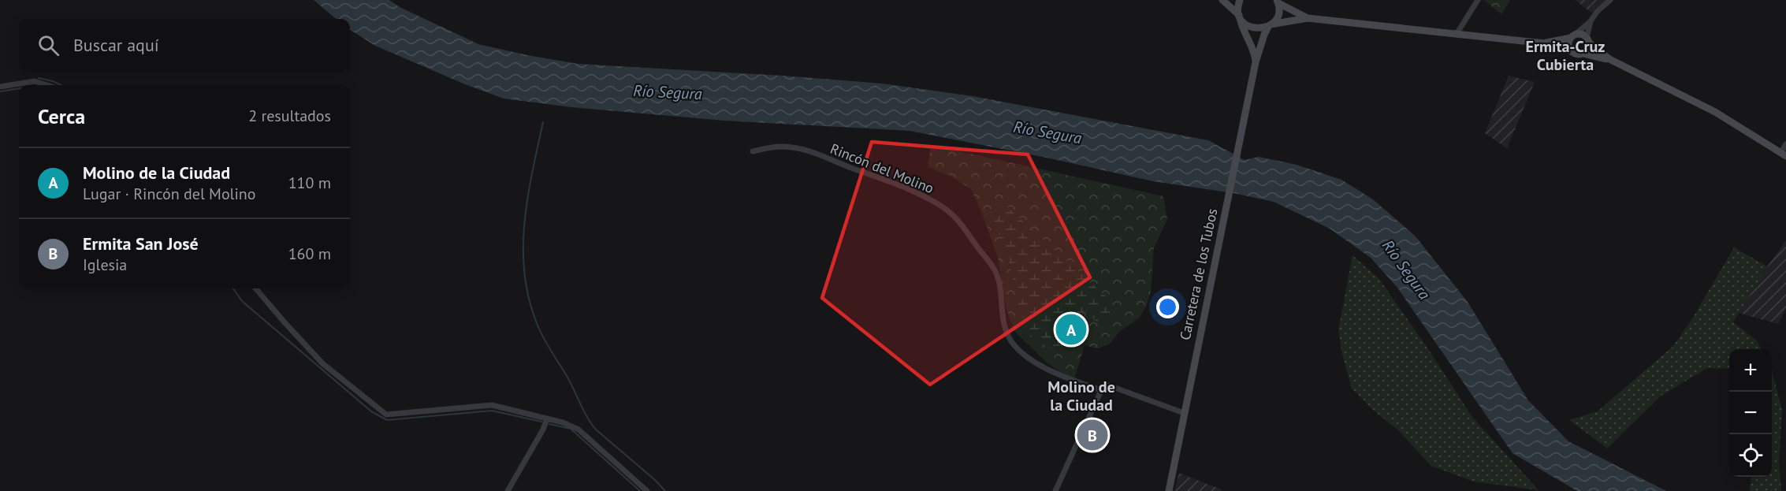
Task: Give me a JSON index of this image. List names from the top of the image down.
{
  "streets": {
    "main road": ["Carretera de los Tubos"],
    "street": ["Rincón del Molino"]
  },
  "districts": ["Ermita-Cruz Cubierta", "Molino de la Ciudad"],
  "water": ["Río Segura"],
  "page": {
    "search": "Buscar aquí",
    "heading": ["Cerca", "2 resultados"],
    "list": [
      {
        "mark": "A",
        "name": "Molino de la Ciudad",
        "note": "Lugar · Rincón del Molino",
        "value": "110 m"
      },
      {
        "mark": "B",
        "name": "Ermita San José",
        "note": "Iglesia",
        "value": "160 m"
      }
    ],
    "pins": ["A", "B"],
    "map_buttons": ["+", "−"]
  }
}
